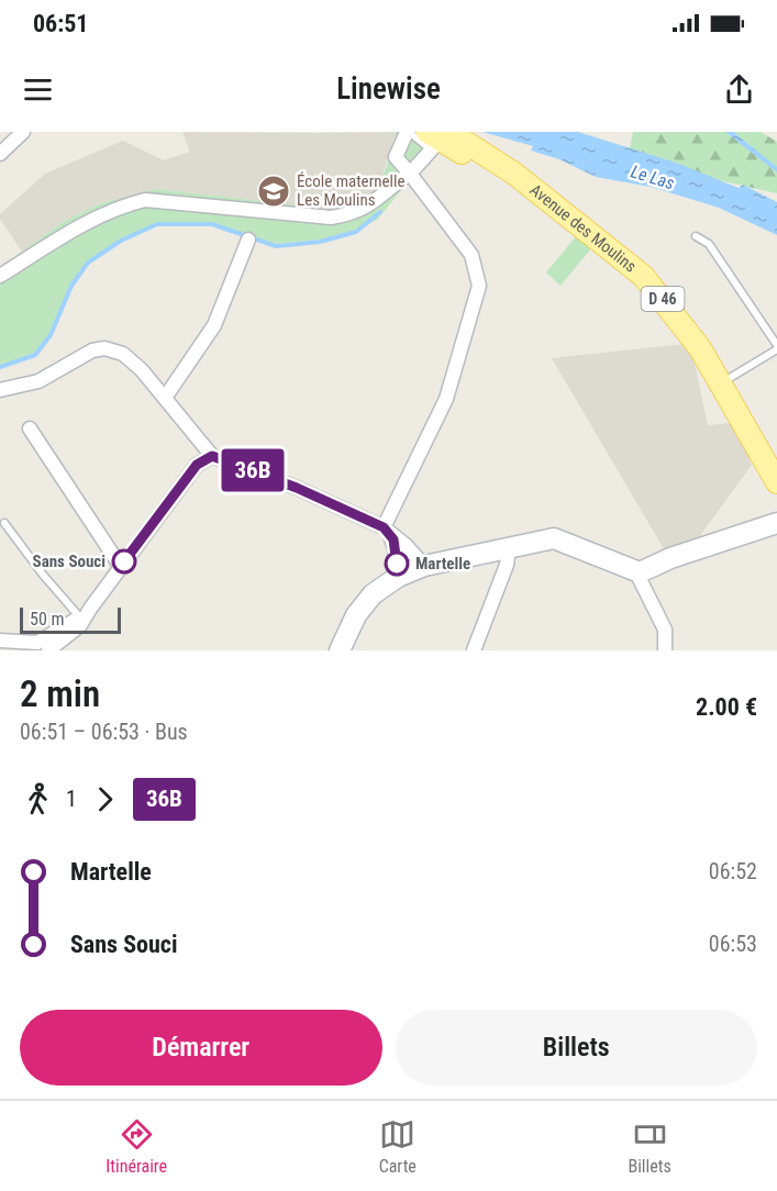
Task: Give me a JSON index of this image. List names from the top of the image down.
{
  "streets": {
    "main road": ["Avenue des Moulins", "D 46"]
  },
  "crossings": [
    ["Avenue des Moulins", "D 46"]
  ],
  "water": ["Le Las"],
  "places": {
    "school or university": ["École maternelle Les Moulins"],
    "other": ["Sans Souci", "Martelle"]
  },
  "lines": ["bus line 36B"],
  "scale_bar": "50 m",
  "page": {
    "status": "06:51",
    "header": "Linewise",
    "on_map": "36B",
    "scale": "50 m",
    "heading": ["2 min", "06:51 – 06:53 · Bus", "2.00 €"],
    "legs": ["1", "36B"],
    "list": [
      {
        "name": "Martelle",
        "value": "06:52"
      },
      {
        "name": "Sans Souci",
        "value": "06:53"
      }
    ],
    "buttons": ["Démarrer", "Billets"],
    "tabs": ["Itinéraire", "Carte", "Billets"]
  }
}
